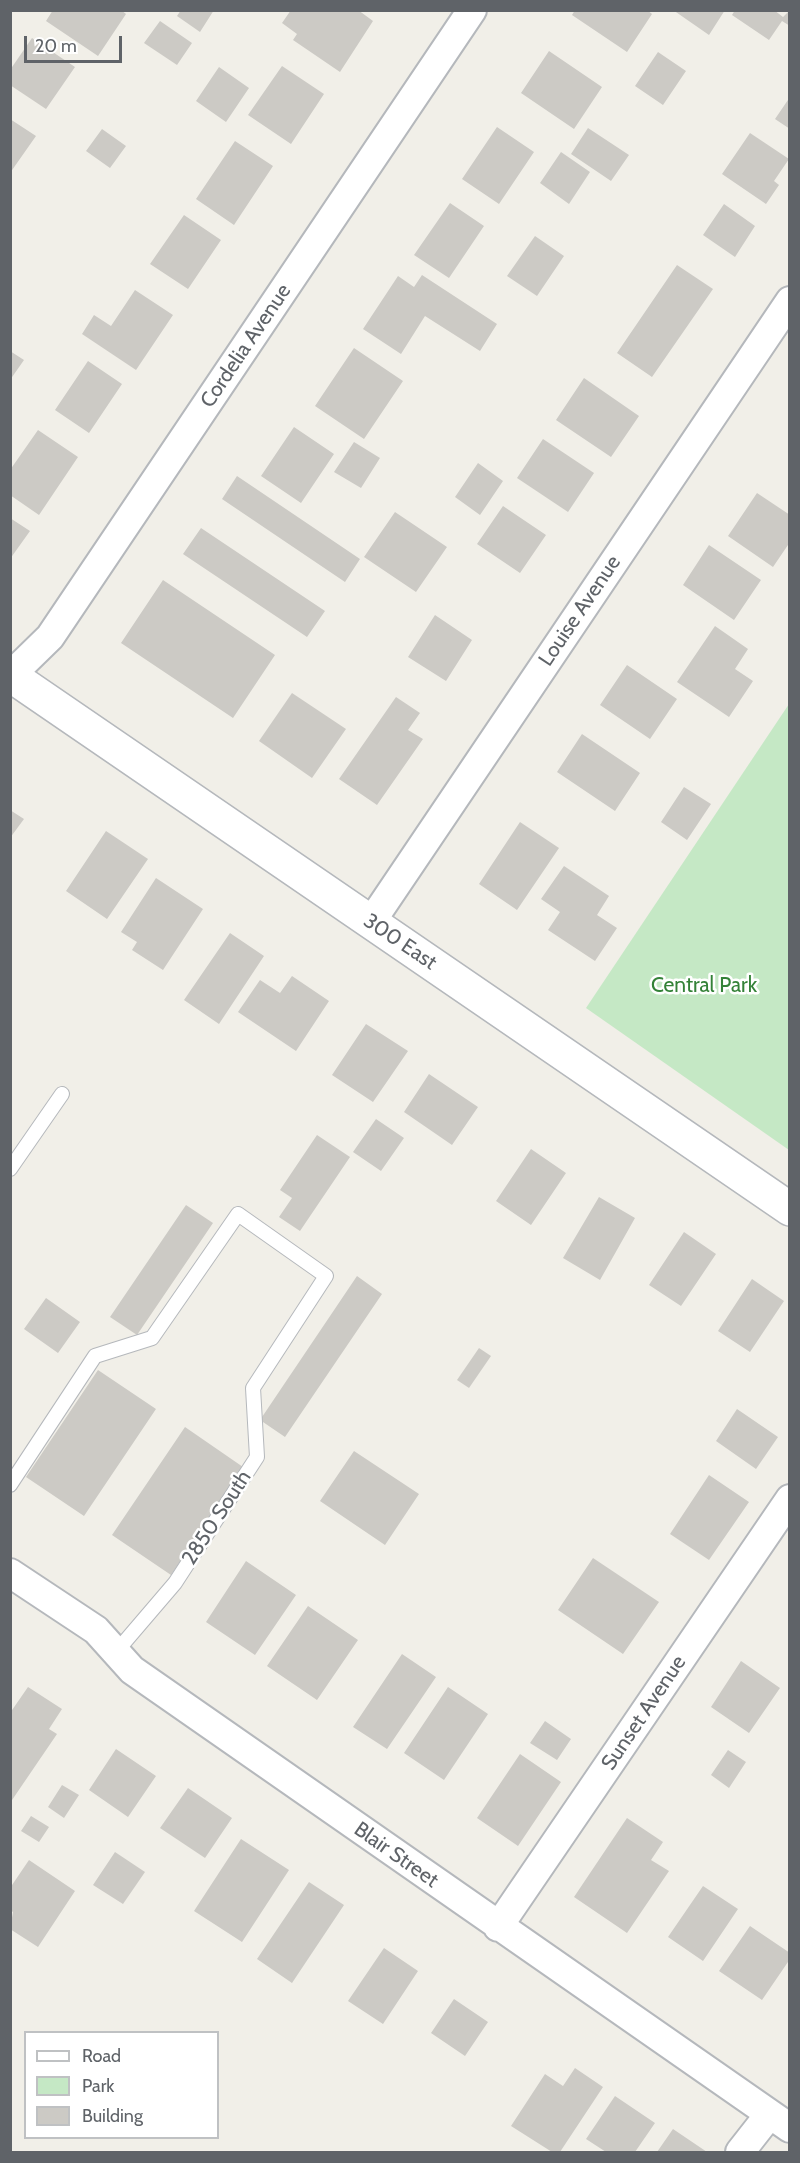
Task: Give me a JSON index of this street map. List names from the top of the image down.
{
  "streets": {
    "street": [
      "Cordelia Avenue",
      "Louise Avenue",
      "300 East",
      "Sunset Avenue",
      "Blair Street"
    ],
    "lane": ["2850 South"]
  },
  "crossings": [
    ["Cordelia Avenue", "300 East"],
    ["Louise Avenue", "300 East"],
    ["2850 South", "Blair Street"],
    ["Sunset Avenue", "Blair Street"]
  ],
  "parks": ["Central Park"],
  "legend": ["Road", "Park", "Building"],
  "scale_bar": "20 m"
}
